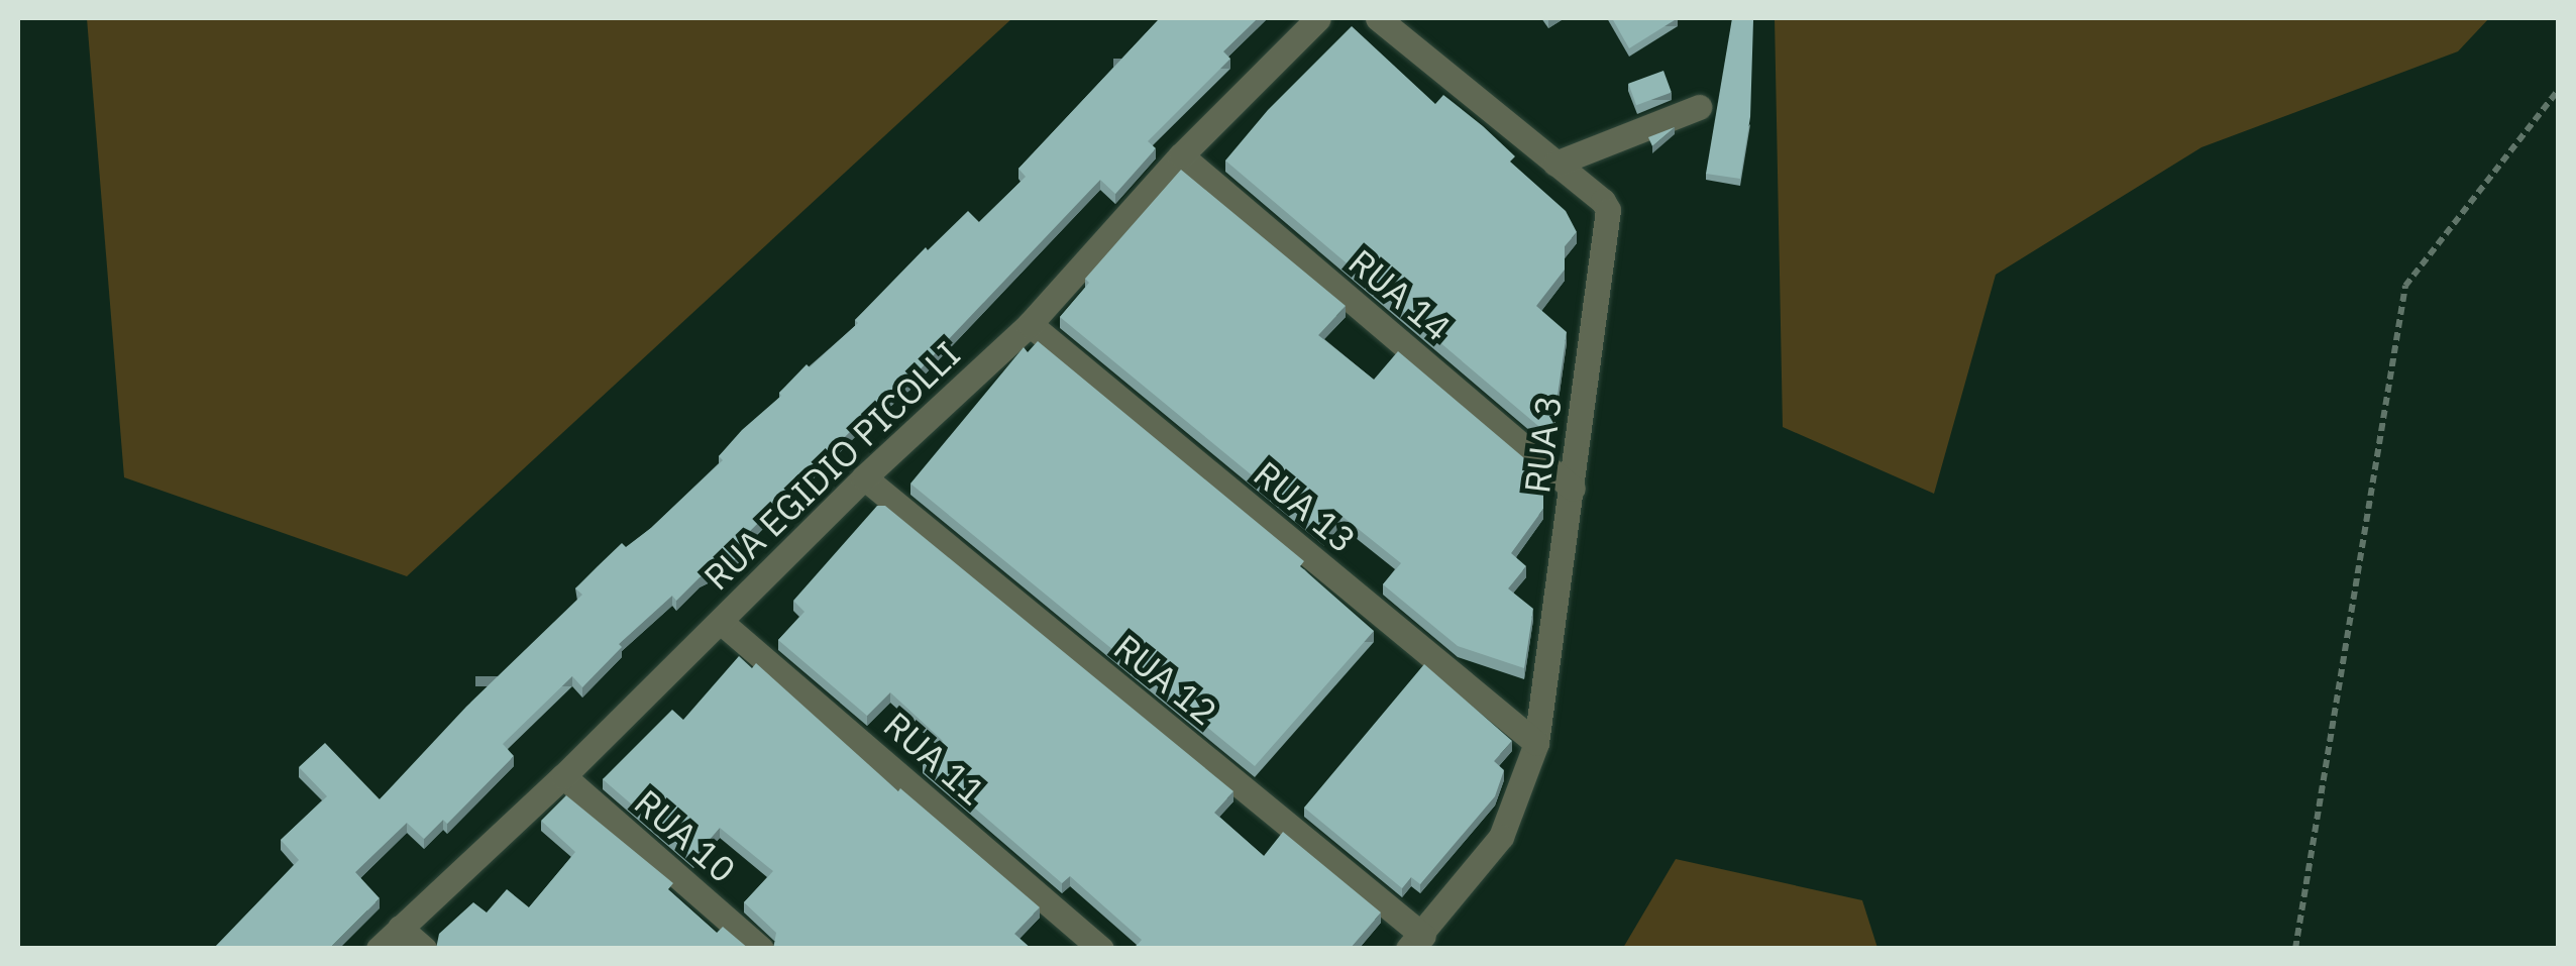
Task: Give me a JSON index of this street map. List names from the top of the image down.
{
  "streets": {
    "street": [
      "RUA 14",
      "RUA 3",
      "RUA EGIDIO PICOLLI",
      "RUA 13",
      "RUA 12",
      "RUA 11",
      "RUA 10"
    ]
  },
  "crossings": [
    ["RUA 14", "RUA 3"],
    ["RUA 14", "RUA EGIDIO PICOLLI"],
    ["RUA 3", "RUA 13"],
    ["RUA 3", "RUA 12"],
    ["RUA EGIDIO PICOLLI", "RUA 13"],
    ["RUA EGIDIO PICOLLI", "RUA 12"],
    ["RUA EGIDIO PICOLLI", "RUA 11"],
    ["RUA EGIDIO PICOLLI", "RUA 10"]
  ]
}
